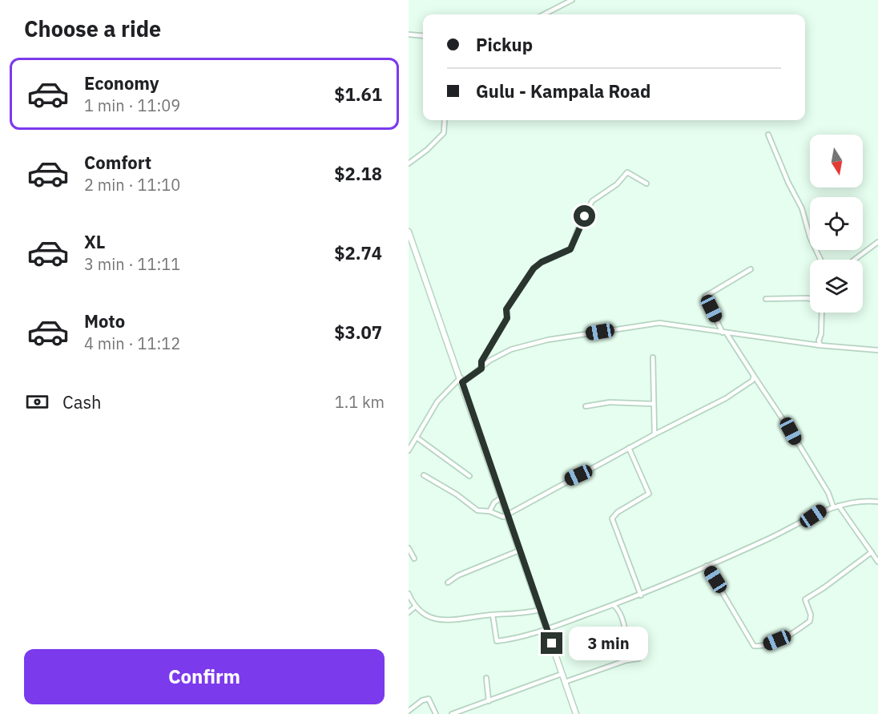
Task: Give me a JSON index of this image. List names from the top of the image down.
{
  "north": "bottom",
  "page": {
    "heading": "Choose a ride",
    "banner": ["Pickup", "Gulu - Kampala Road"],
    "list": [
      {
        "name": "Economy",
        "note": "1 min · 11:09",
        "value": "$1.61"
      },
      {
        "name": "Comfort",
        "note": "2 min · 11:10",
        "value": "$2.18"
      },
      {
        "name": "XL",
        "note": "3 min · 11:11",
        "value": "$2.74"
      },
      {
        "name": "Moto",
        "note": "4 min · 11:12",
        "value": "$3.07"
      }
    ],
    "pay": ["Cash", "1.1 km"],
    "bubble": "3 min",
    "buttons": "Confirm"
  }
}
